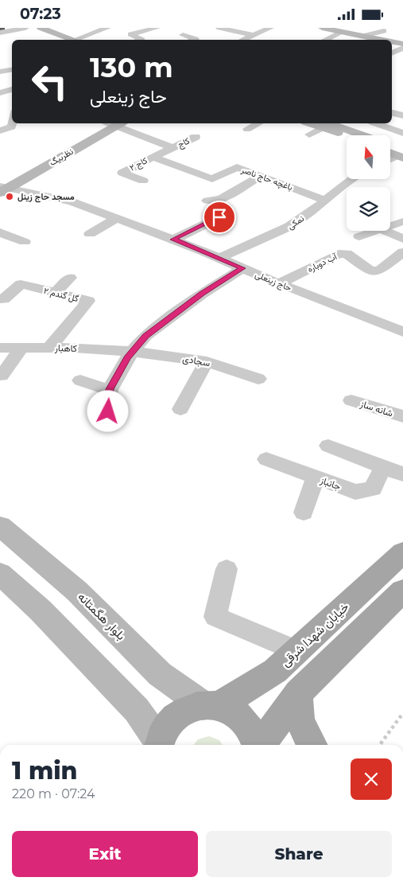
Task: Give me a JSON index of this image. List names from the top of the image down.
{
  "streets": {
    "main road": ["نظربیگ", "بلوار هگمتانه", "خیابان شهدا شرقی"],
    "street": [
      "کاج",
      "کاج ۲",
      "باغچه حاج ناصر",
      "نمکی",
      "آب دوباره",
      "حاج زینعلی",
      "گل گندم ۲",
      "کاهبار",
      "سجادی",
      "شانه ساز",
      "جانباز"
    ]
  },
  "crossings": [
    ["نظربیگ", "حاج زینعلی"],
    ["کاج ۲", "باغچه حاج ناصر"],
    ["باغچه حاج ناصر", "نمکی"],
    ["نمکی", "حاج زینعلی"],
    ["آب دوباره", "حاج زینعلی"],
    ["گل گندم ۲", "کاهبار"],
    ["کاهبار", "سجادی"],
    ["بلوار هگمتانه", "خیابان شهدا شرقی"]
  ],
  "places": ["مسجد حاج زینل"],
  "north": "top",
  "page": {
    "status": "07:23",
    "turn": ["130 m", "حاج زینعلی"],
    "heading": ["1 min", "220 m · 07:24"],
    "buttons": ["Exit", "Share"]
  }
}
